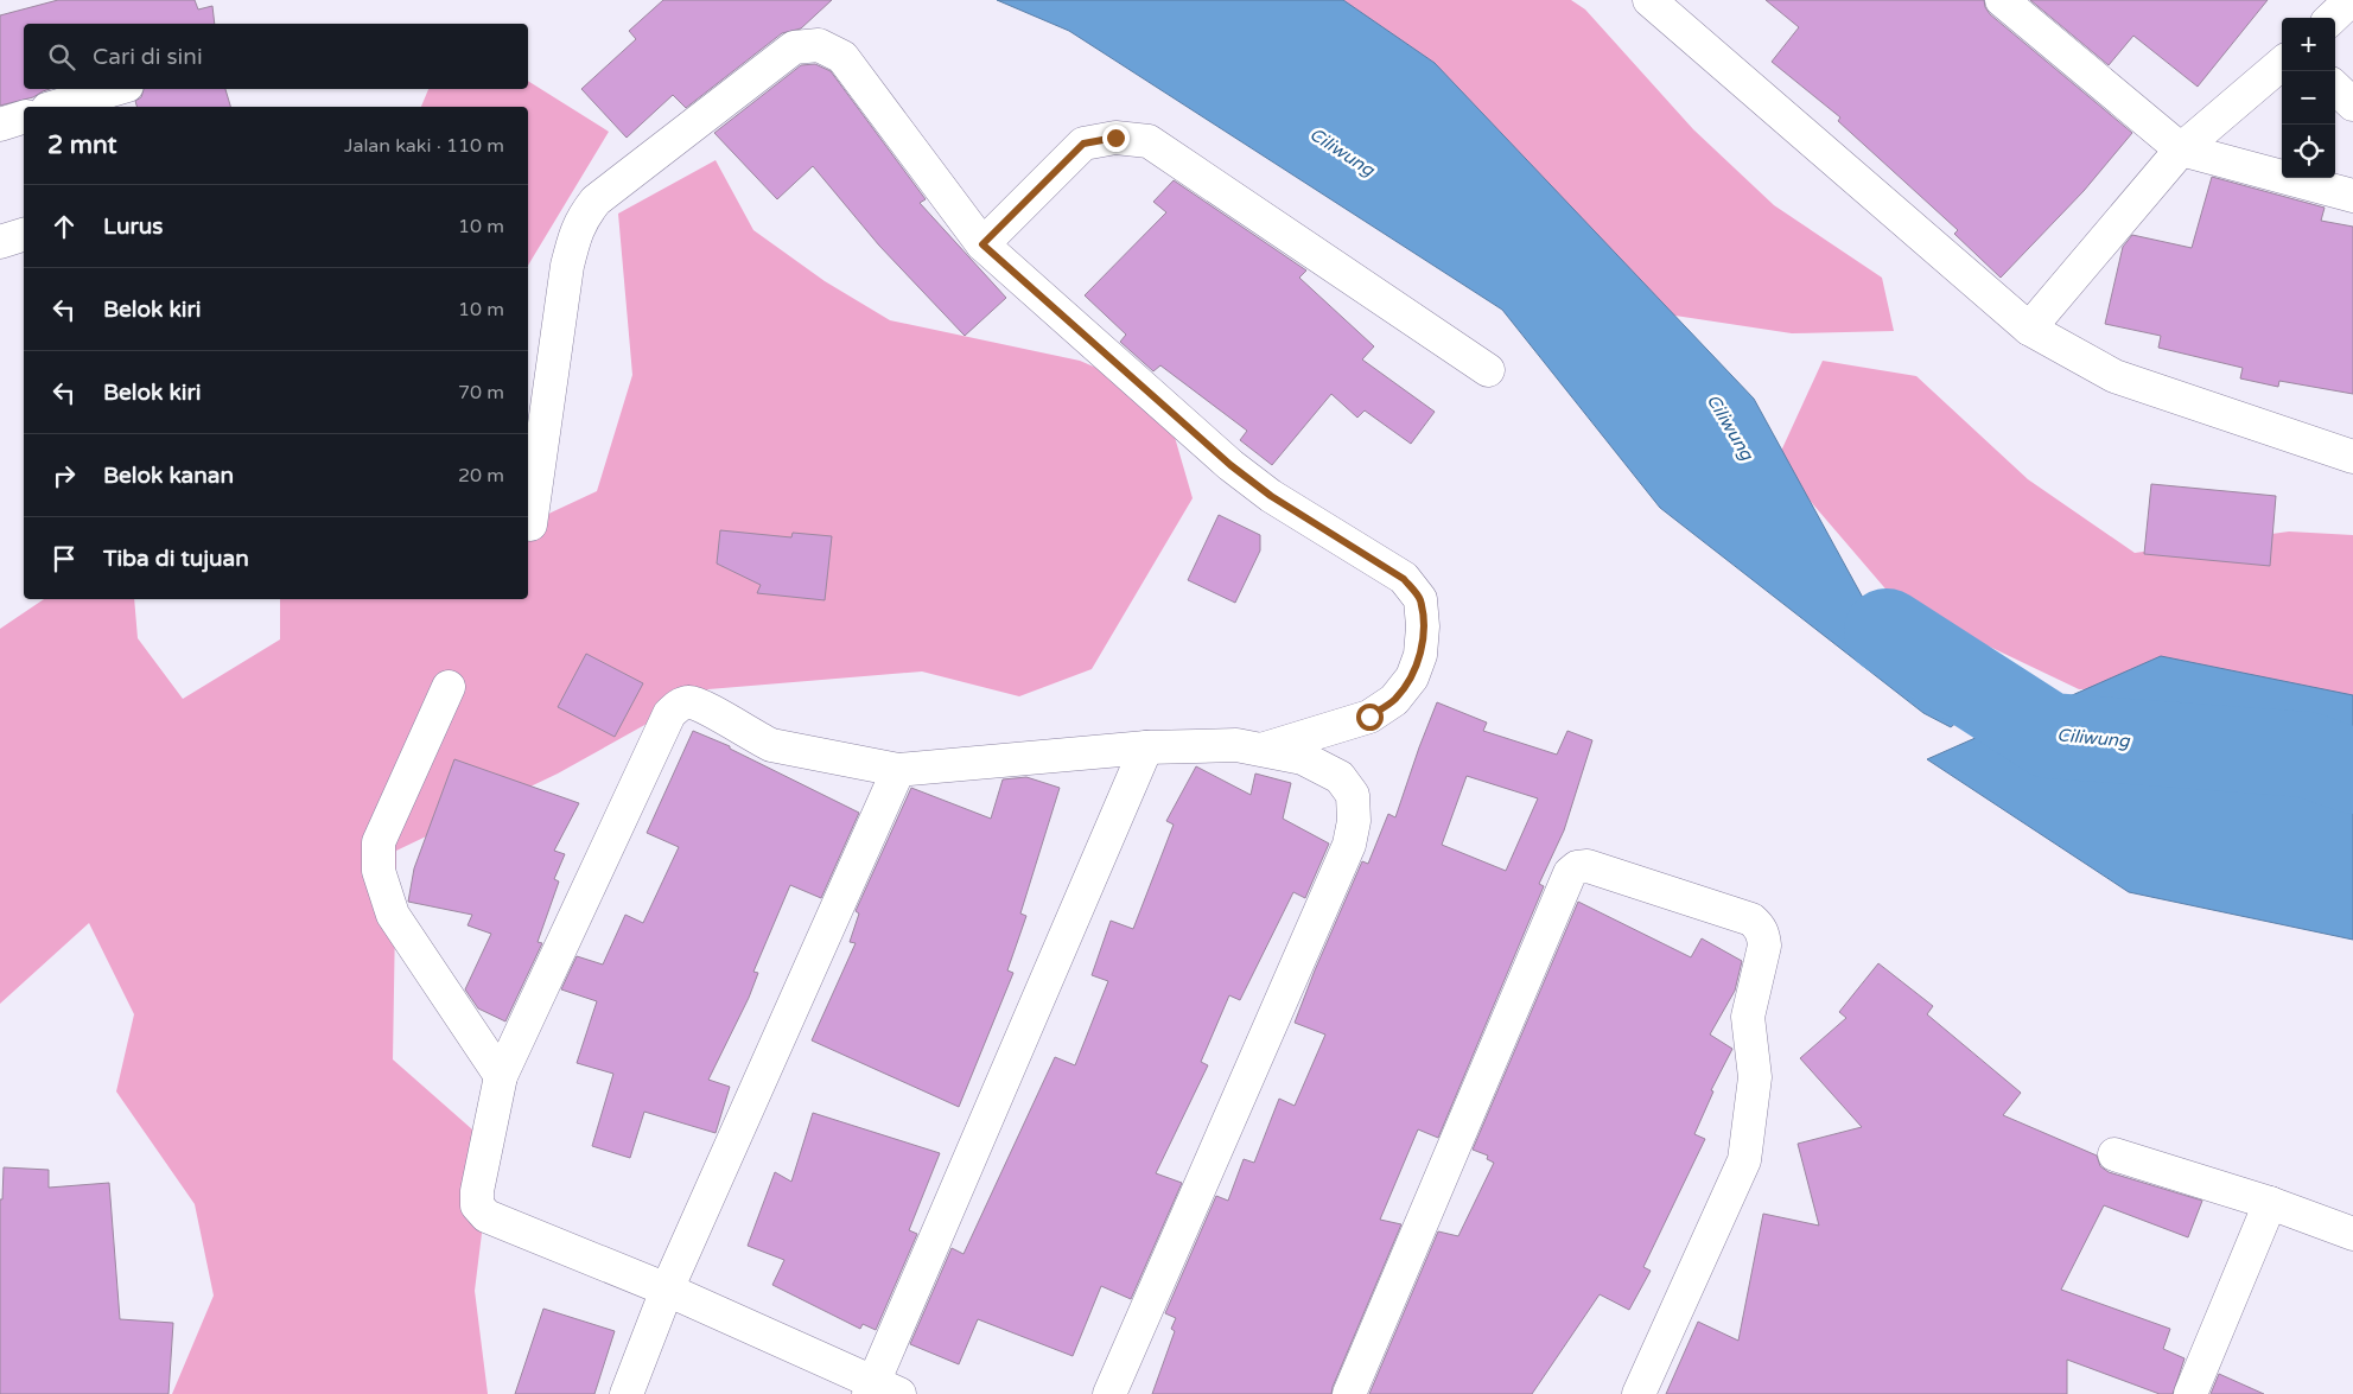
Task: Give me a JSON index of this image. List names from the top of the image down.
{
  "water": ["Ciliwung"],
  "page": {
    "map_buttons": ["+", "−"],
    "search": "Cari di sini",
    "heading": ["2 mnt", "Jalan kaki · 110 m"],
    "list": [
      ["Lurus", "10 m"],
      ["Belok kiri", "10 m"],
      ["Belok kiri", "70 m"],
      ["Belok kanan", "20 m"],
      "Tiba di tujuan"
    ]
  }
}
